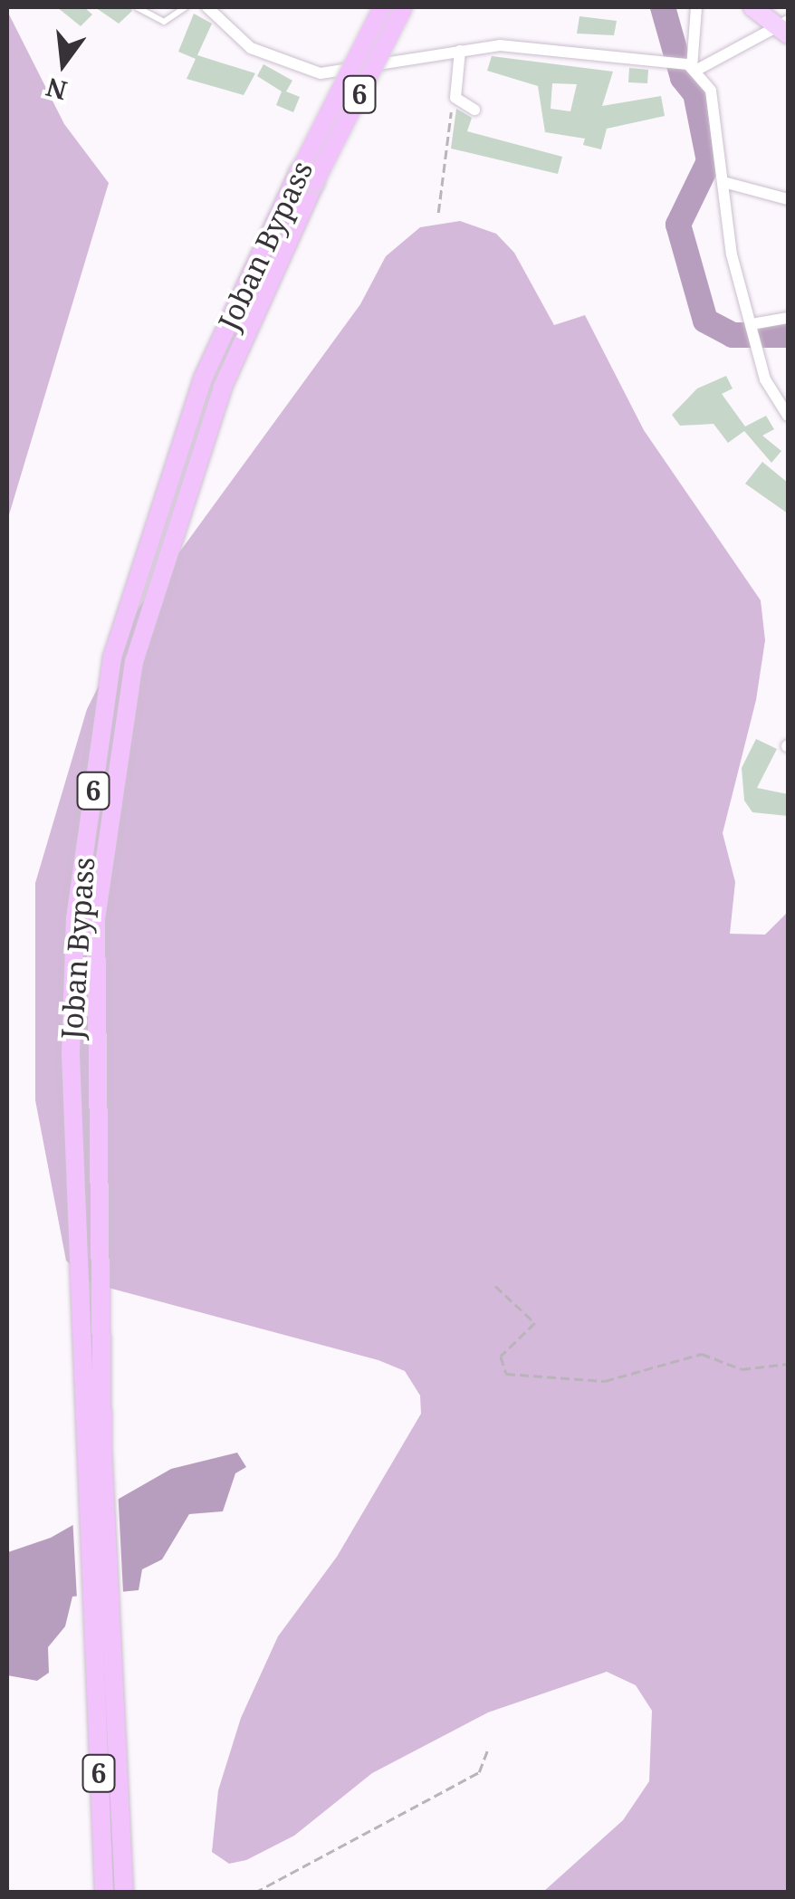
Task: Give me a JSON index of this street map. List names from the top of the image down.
{
  "streets": {
    "highway": ["6", "Joban Bypass"]
  },
  "north": "bottom"
}
